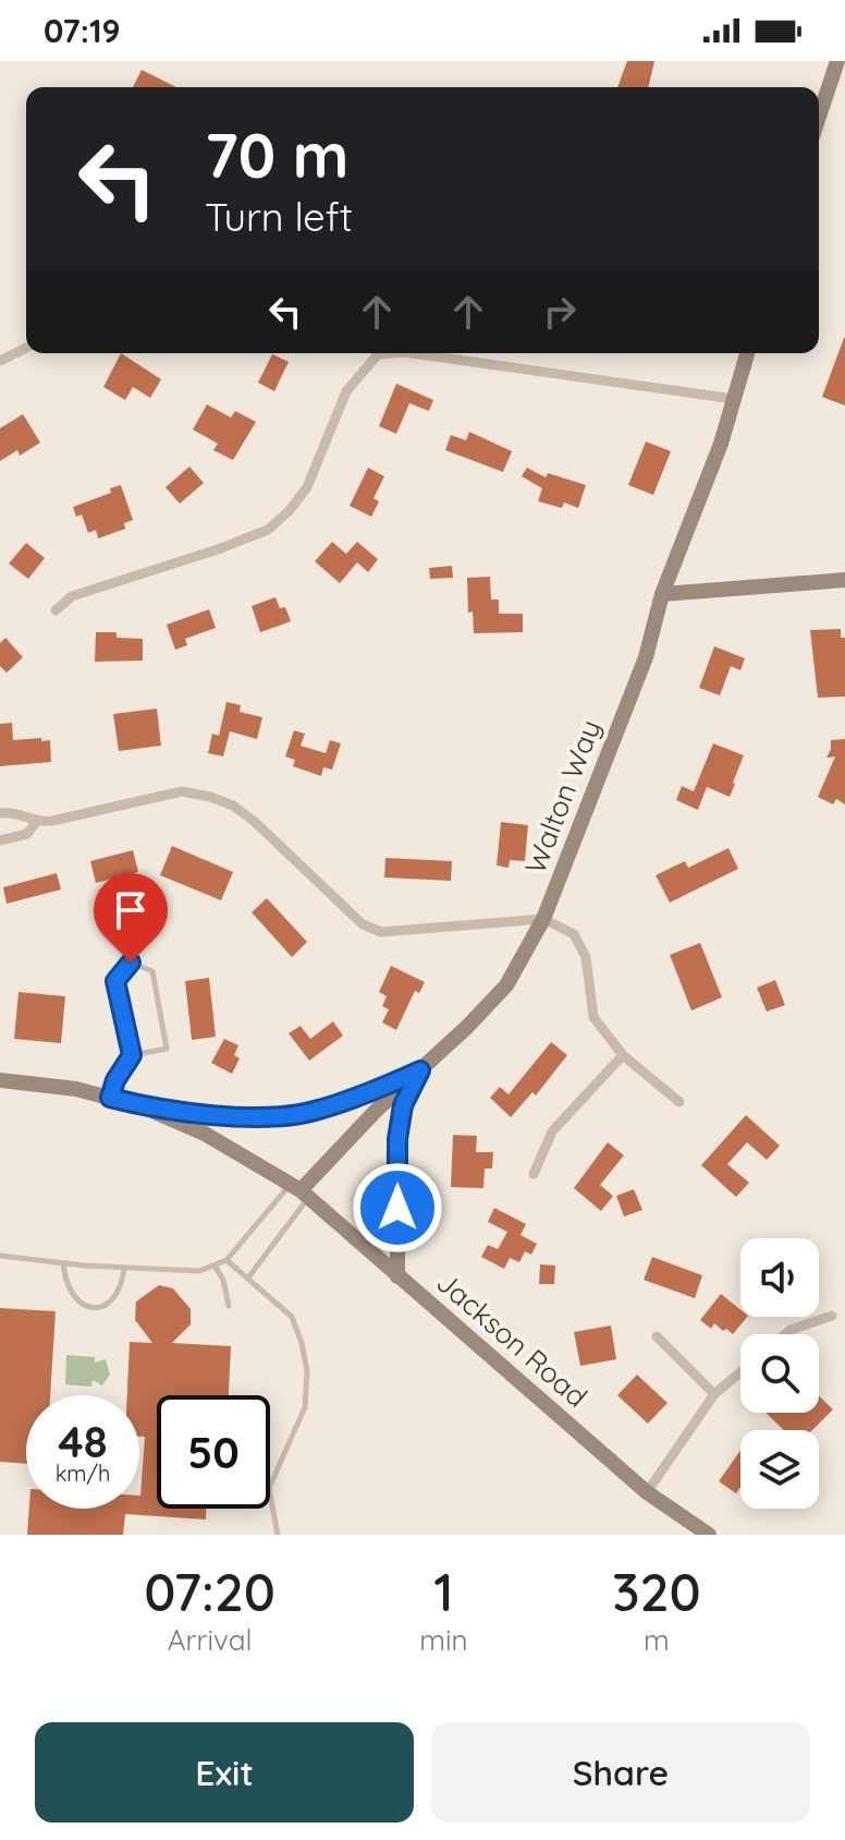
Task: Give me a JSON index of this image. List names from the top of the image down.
{
  "streets": {
    "main road": ["Walton Way", "Jackson Road"]
  },
  "crossings": [
    ["Walton Way", "Jackson Road"]
  ],
  "page": {
    "status": "07:19",
    "turn": ["70 m", "Turn left"],
    "speed": "48 km/h",
    "limit": "50",
    "eta": [
      "07:20",
      "Arrival",
      "1",
      "min",
      "320",
      "m"
    ],
    "buttons": ["Exit", "Share"]
  }
}
